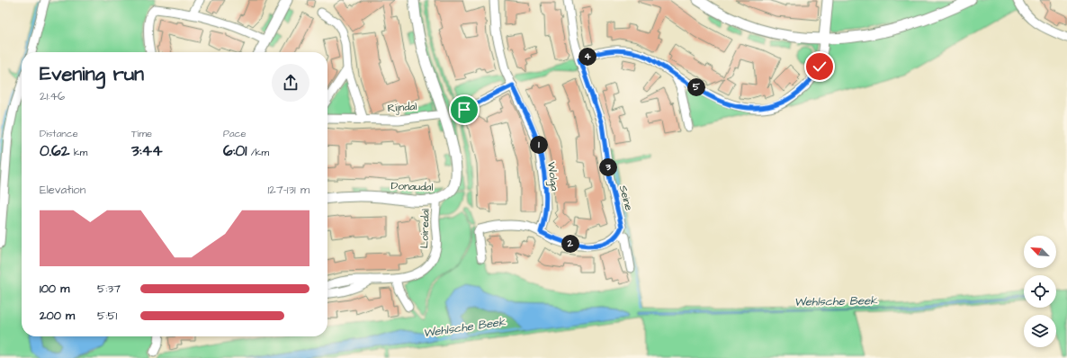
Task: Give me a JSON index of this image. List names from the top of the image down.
{
  "streets": {
    "street": [
      "Rijndal",
      "Wolga",
      "Donaudal",
      "Seine",
      "Loiredal"
    ]
  },
  "crossings": [
    ["Rijndal", "Donaudal"],
    ["Donaudal", "Loiredal"]
  ],
  "water": ["Wehlsche Beek"],
  "north": "top left",
  "page": {
    "pins": [
      "4",
      "5",
      "1",
      "3",
      "2"
    ],
    "heading": ["Evening run", "21:46"],
    "stats": [
      ["Distance", "0.62 km"],
      ["Time", "3:44"],
      ["Pace", "6:01 /km"]
    ],
    "chart": ["Elevation", "127–131 m"],
    "list": [
      {
        "name": "100 m",
        "note": "5:37"
      },
      {
        "name": "200 m",
        "note": "5:51"
      }
    ]
  }
}
